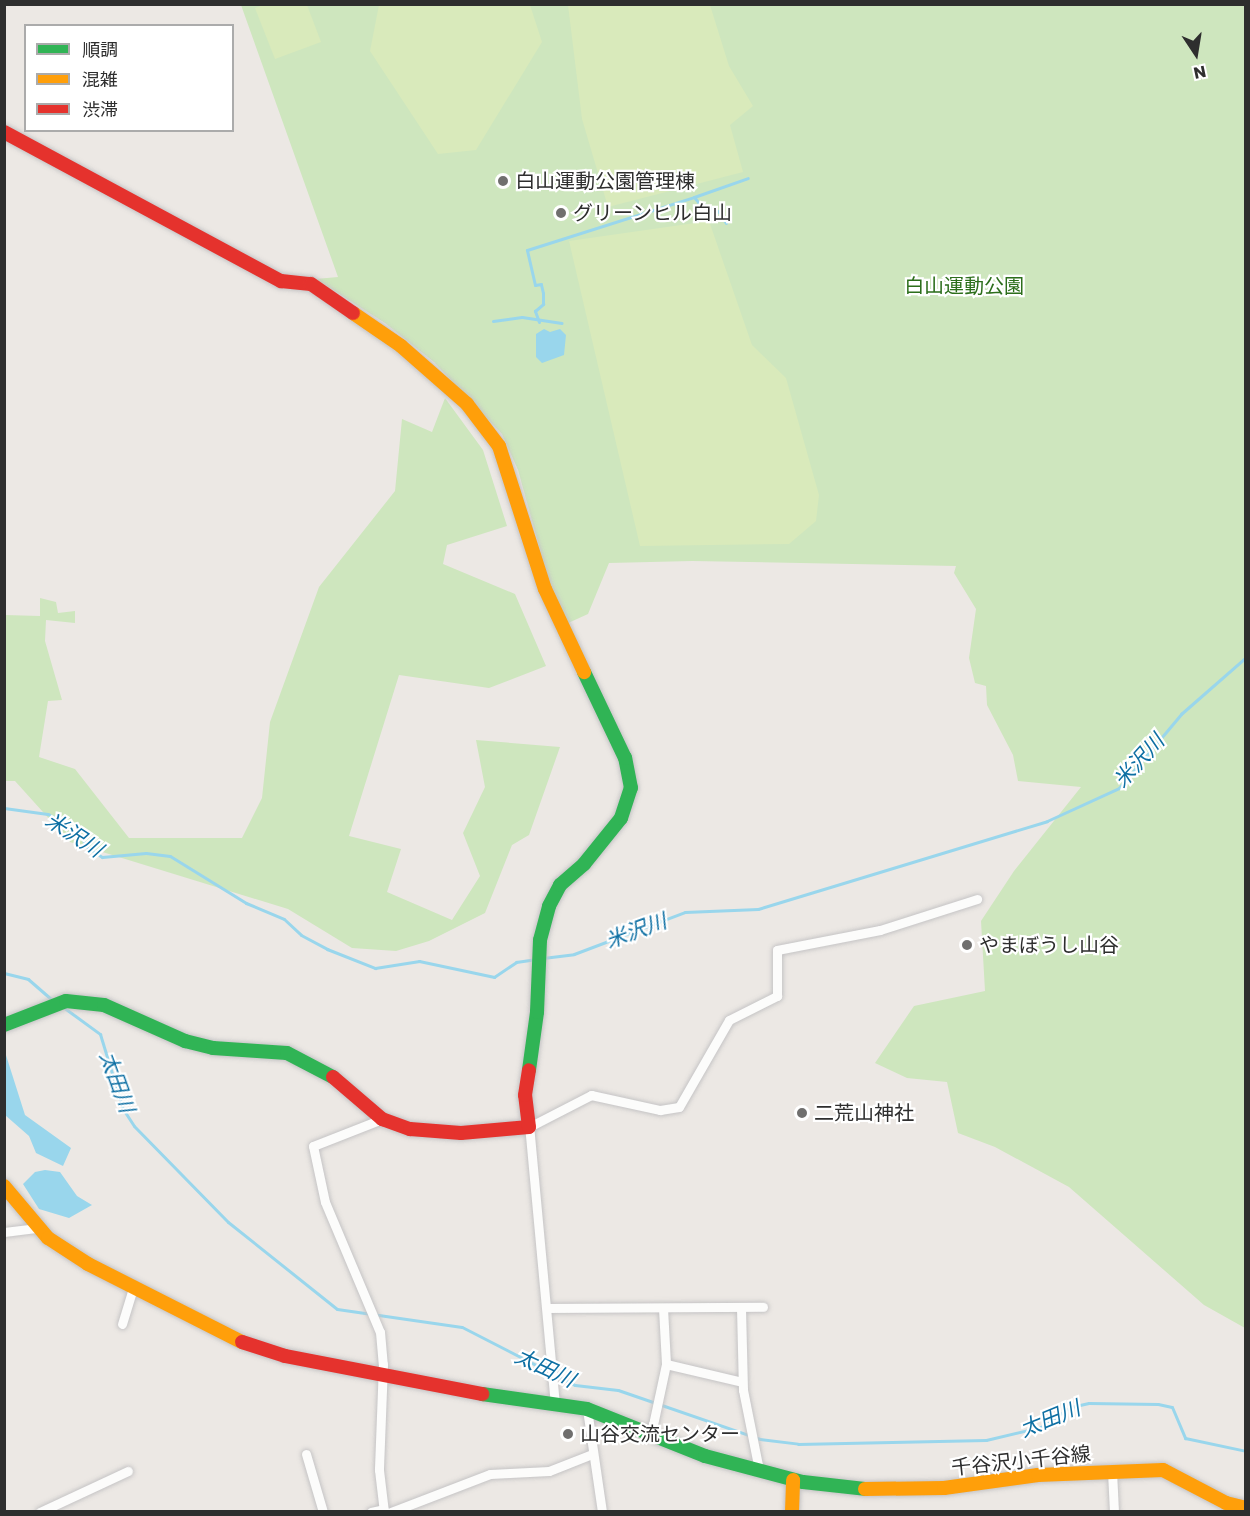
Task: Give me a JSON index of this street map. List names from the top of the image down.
{
  "streets": {
    "street": ["千谷沢小千谷線"]
  },
  "water": ["米沢川", "太田川"],
  "parks": ["白山運動公園"],
  "places": [
    "白山運動公園管理棟",
    "グリーンヒル白山",
    "やまぼうし山谷",
    "二荒山神社",
    "山谷交流センター"
  ],
  "legend": ["順調", "混雑", "渋滞"],
  "north": "bottom"
}
